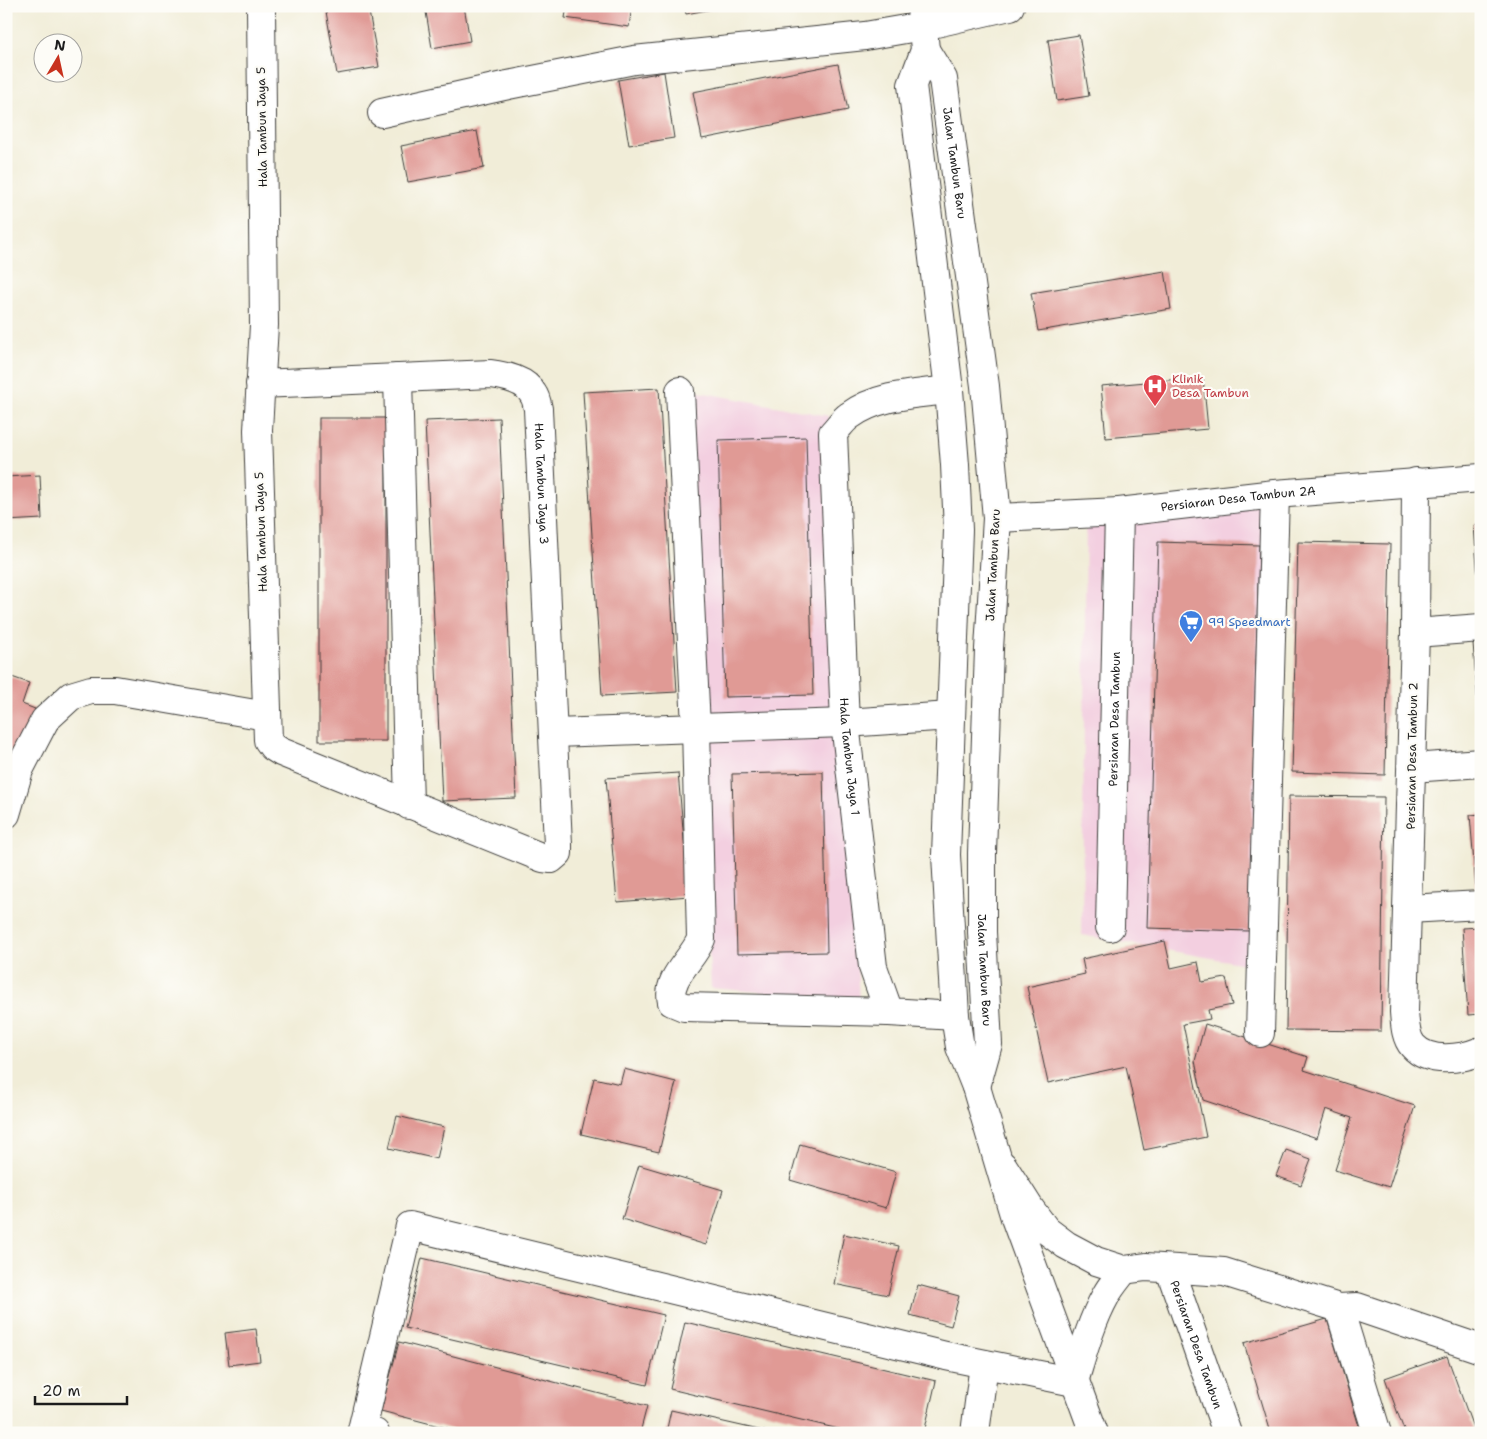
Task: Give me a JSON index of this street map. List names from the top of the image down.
{
  "streets": {
    "street": [
      "Hala Tambun Jaya 5",
      "Jalan Tambun Baru",
      "Hala Tambun Jaya 3",
      "Persiaran Desa Tambun 2A",
      "Persiaran Desa Tambun",
      "Persiaran Desa Tambun 2",
      "Hala Tambun Jaya 1"
    ]
  },
  "crossings": [
    ["Hala Tambun Jaya 5", "Hala Tambun Jaya 3"],
    ["Jalan Tambun Baru", "Persiaran Desa Tambun 2A"],
    ["Persiaran Desa Tambun 2A", "Persiaran Desa Tambun"],
    ["Persiaran Desa Tambun 2A", "Persiaran Desa Tambun 2"]
  ],
  "places": {
    "hospital": ["Klinik Desa Tambun"],
    "supermarket": ["99 Speedmart"]
  },
  "scale_bar": "20 m",
  "north": "top"
}
